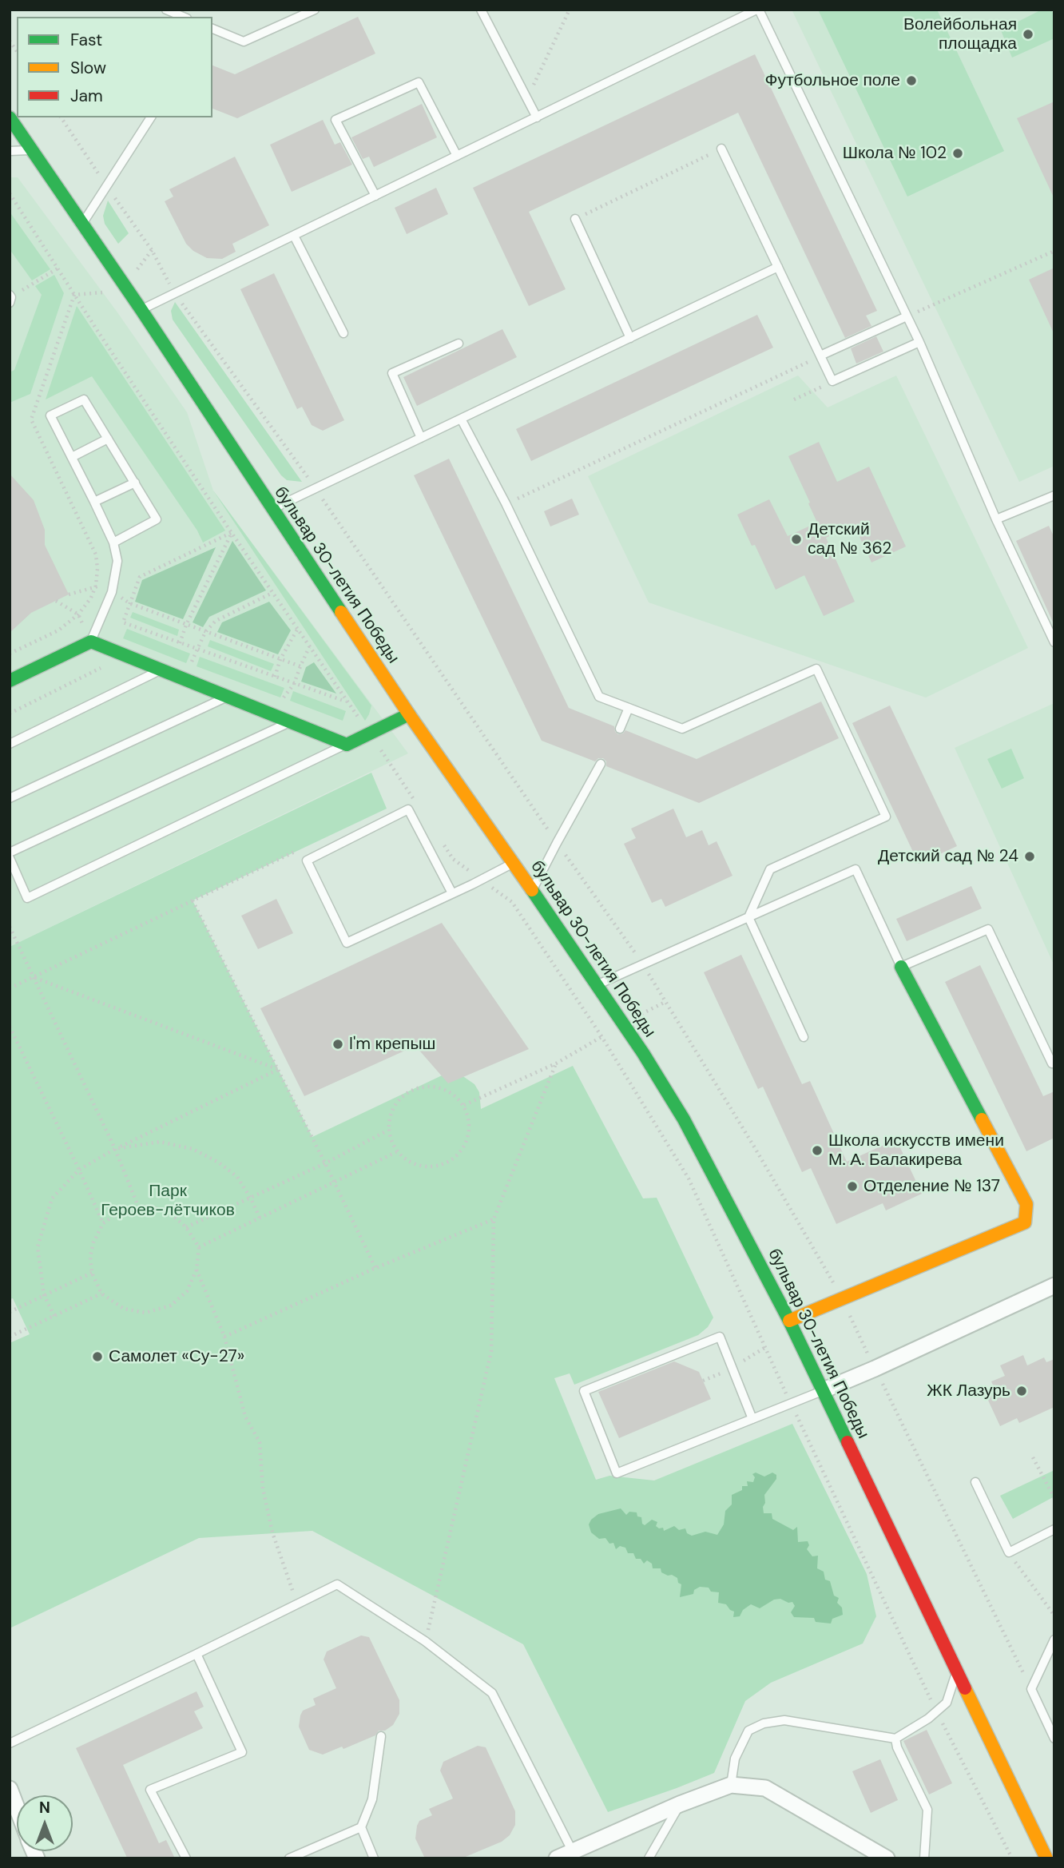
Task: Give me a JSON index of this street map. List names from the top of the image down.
{
  "streets": {
    "main road": ["бульвар 30-летия Победы"]
  },
  "parks": ["Парк Героев-лётчиков"],
  "places": [
    "Волейбольная площадка",
    "Футбольное поле",
    "Школа № 102",
    "Детский сад № 362",
    "Детский сад № 24",
    "I'm крепыш",
    "Школа искусств имени М. А. Балакирева",
    "Отделение № 137",
    "Самолет «Су-27»",
    "ЖК Лазурь"
  ],
  "legend": ["Fast", "Slow", "Jam"],
  "north": "top"
}
